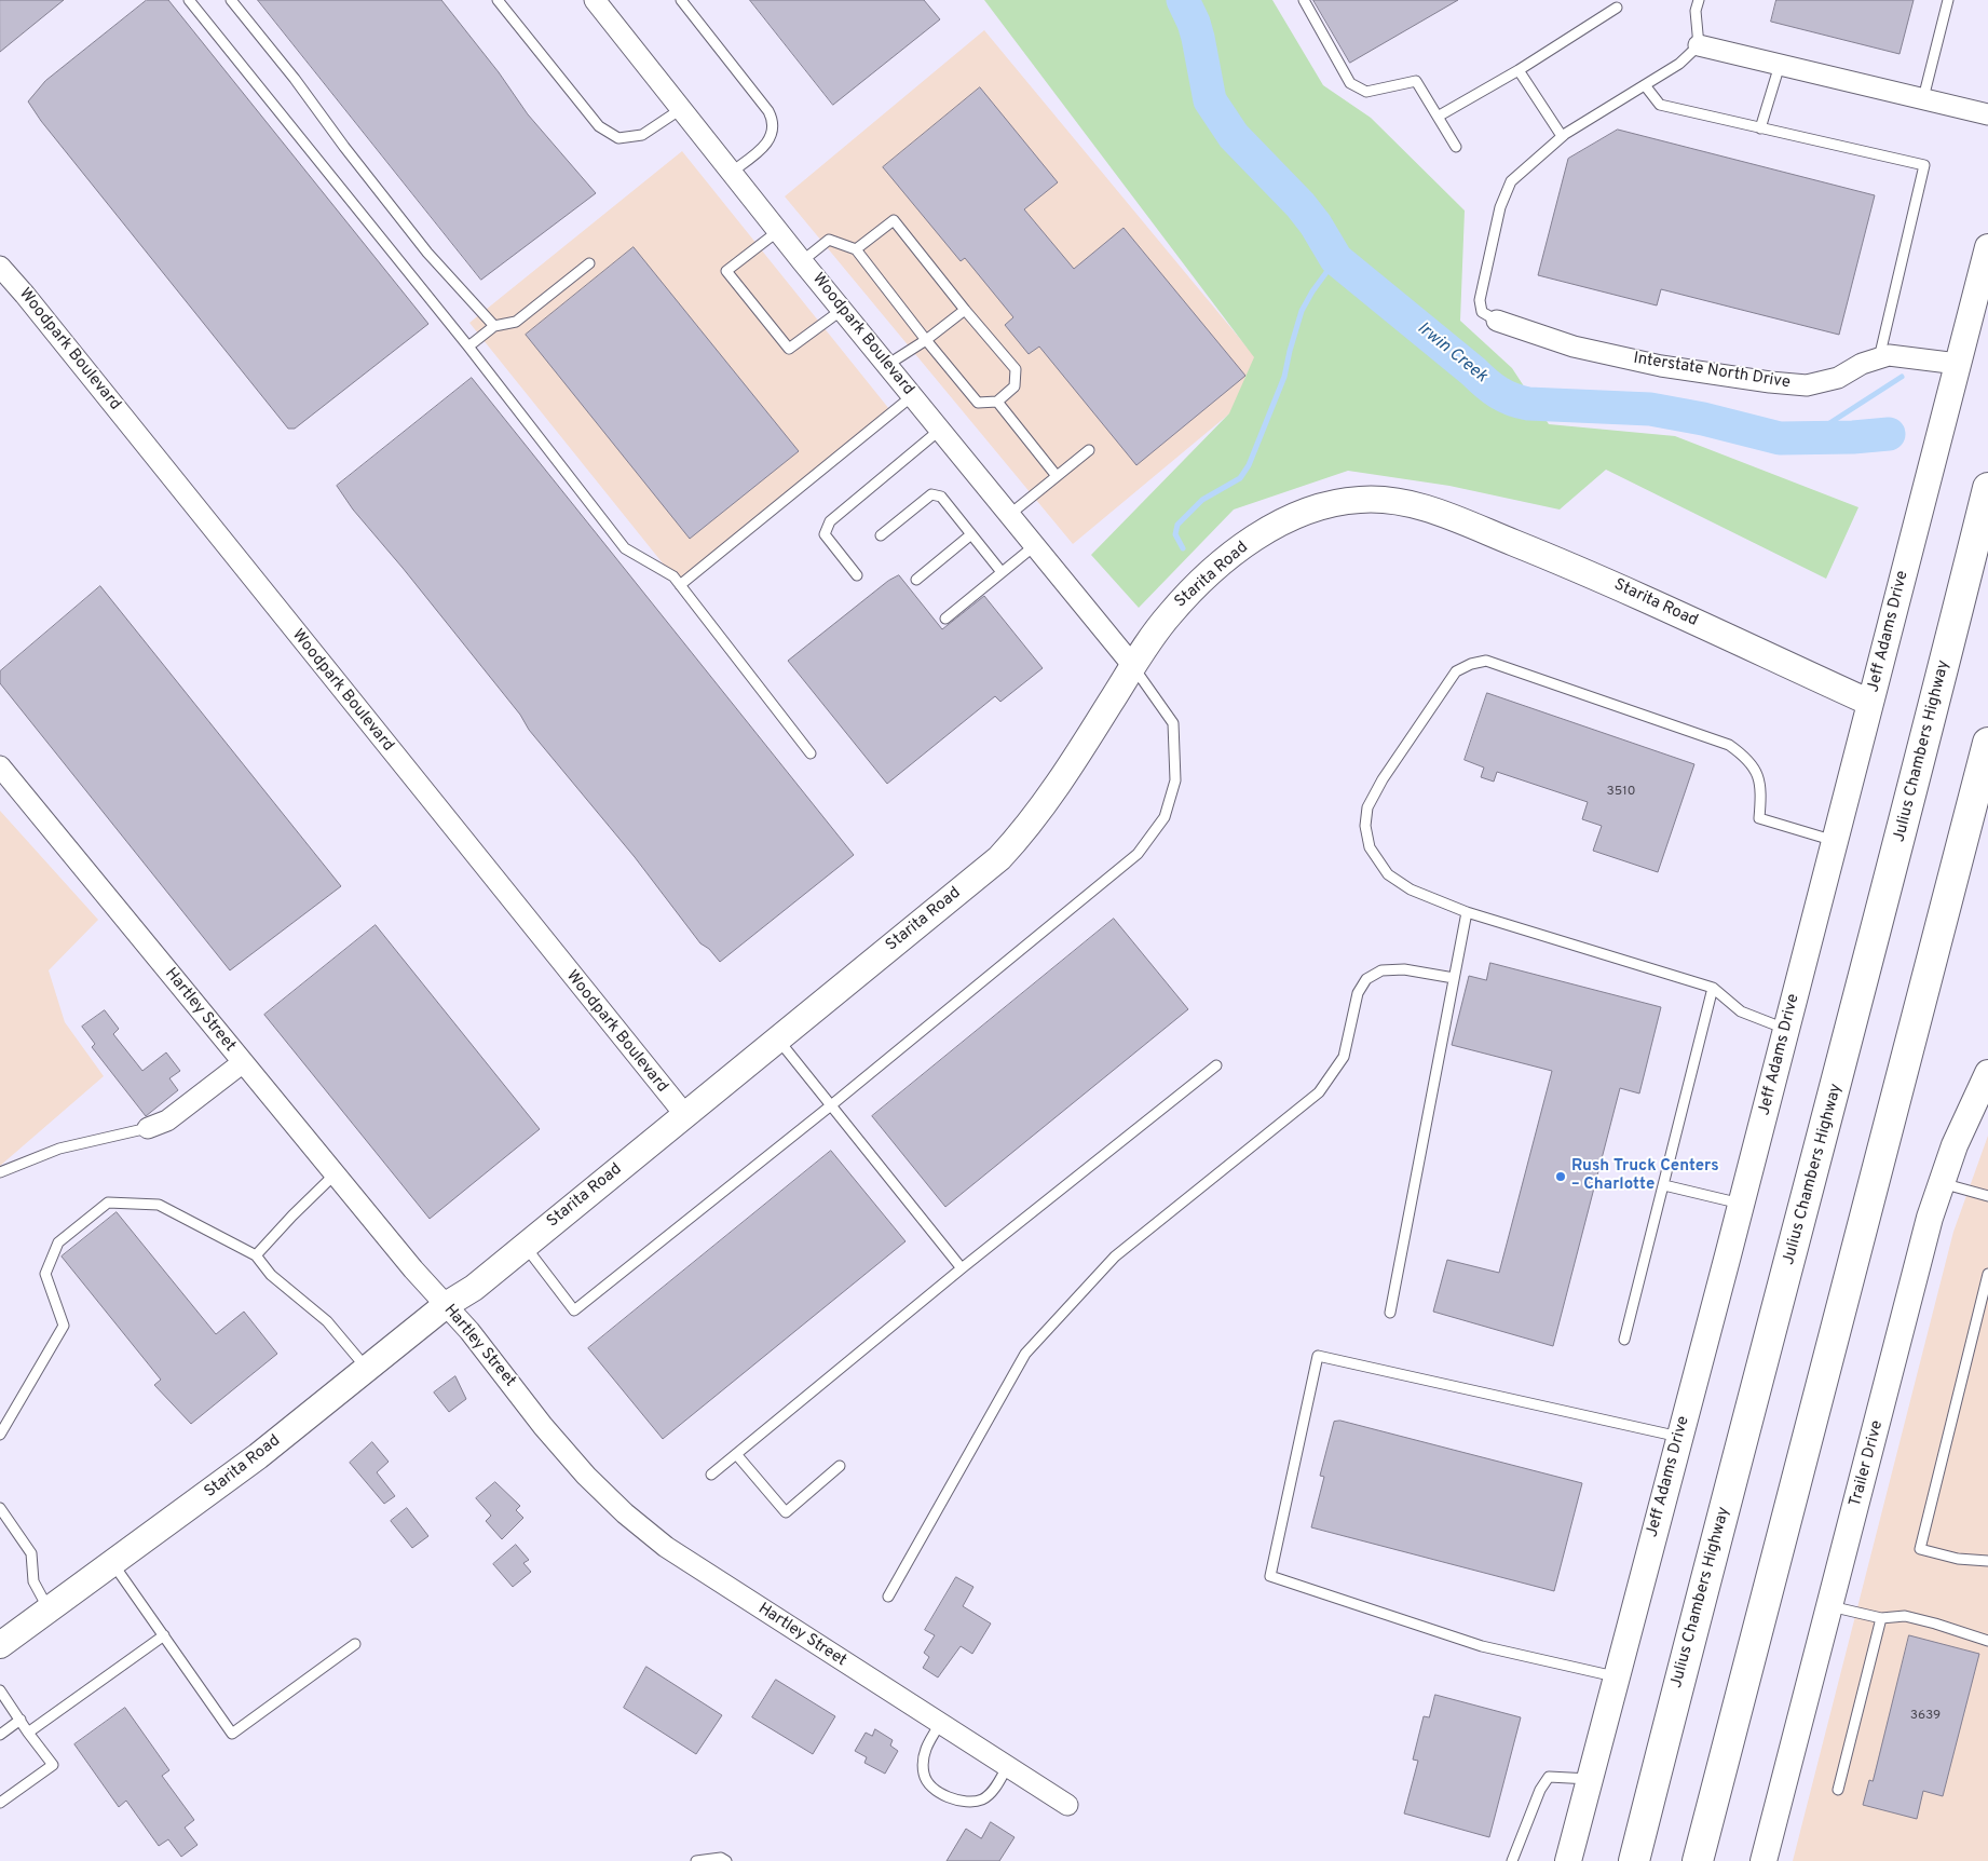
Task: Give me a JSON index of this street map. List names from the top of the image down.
{
  "streets": {
    "highway": ["Julius Chambers Highway"],
    "street": [
      "Woodpark Boulevard",
      "Interstate North Drive",
      "Starita Road",
      "Jeff Adams Drive",
      "Hartley Street",
      "Trailer Drive"
    ]
  },
  "crossings": [
    ["Woodpark Boulevard", "Starita Road"],
    ["Interstate North Drive", "Jeff Adams Drive"],
    ["Starita Road", "Jeff Adams Drive"],
    ["Starita Road", "Hartley Street"]
  ],
  "water": ["Irwin Creek"],
  "places": ["Rush Truck Centers – Charlotte"],
  "house_numbers": ["3510", "3639"]
}
